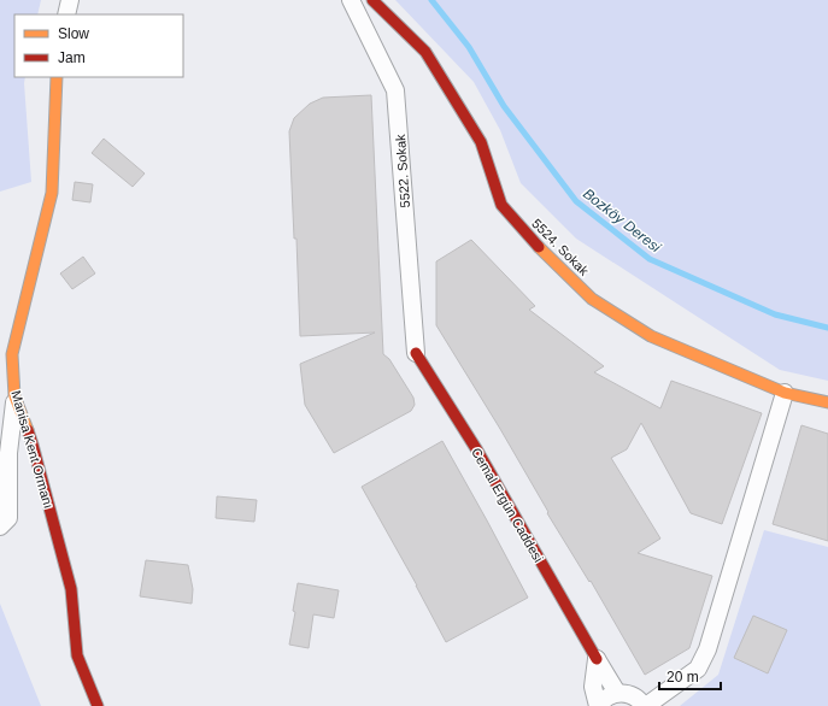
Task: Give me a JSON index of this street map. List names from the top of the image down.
{
  "streets": {
    "street": [
      "5522. Sokak",
      "5524. Sokak",
      "Manisa Kent Ormanı",
      "Cemal Ergün Caddesi"
    ]
  },
  "crossings": [
    ["5522. Sokak", "Cemal Ergün Caddesi"]
  ],
  "water": ["Bozköy Deresi"],
  "legend": ["Slow", "Jam"],
  "scale_bar": "20 m"
}
